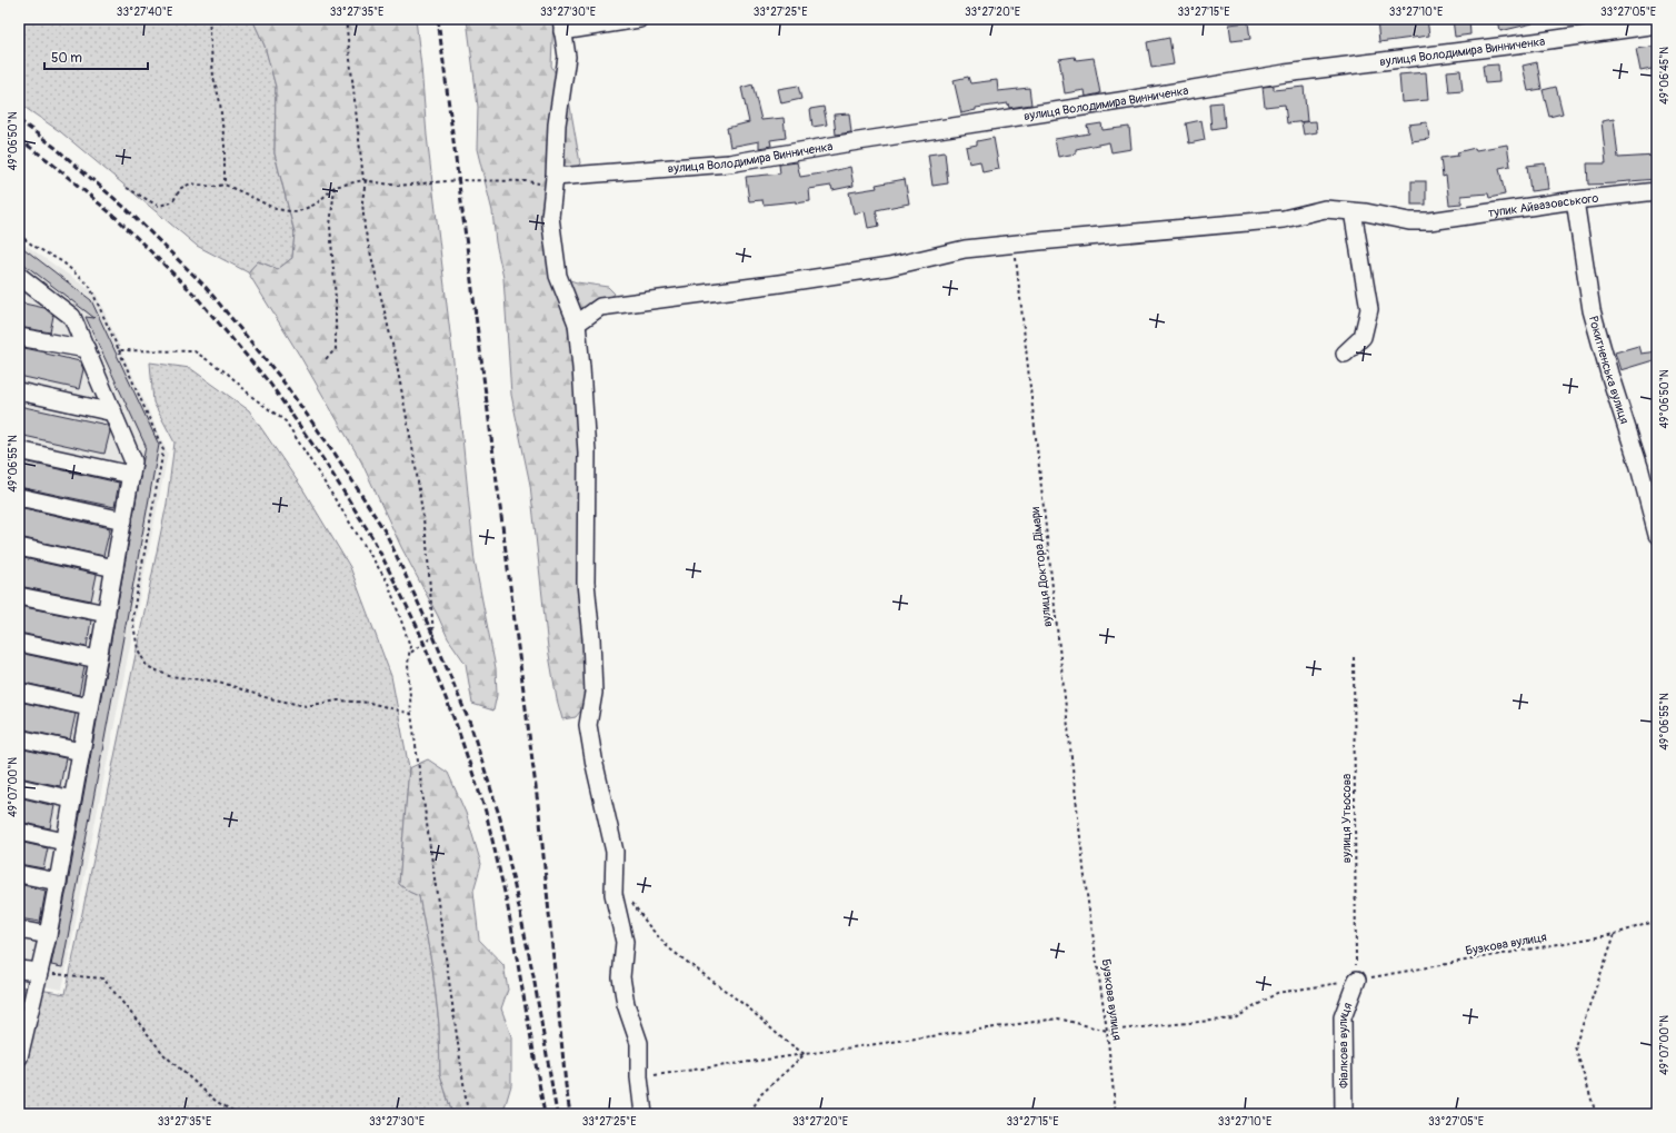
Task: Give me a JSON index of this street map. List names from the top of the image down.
{
  "streets": {
    "street": [
      "вулиця Володимира Винниченка",
      "тупик Айвазовського",
      "Рокитненська вулиця",
      "Фіалкова вулиця"
    ],
    "path": ["вулиця Доктора Дімари", "вулиця Утьосова", "Бузкова вулиця"]
  },
  "crossings": [
    ["тупик Айвазовського", "Рокитненська вулиця"],
    ["тупик Айвазовського", "вулиця Доктора Дімари"],
    ["вулиця Доктора Дімари", "Бузкова вулиця"],
    ["вулиця Утьосова", "Бузкова вулиця"],
    ["вулиця Утьосова", "Фіалкова вулиця"],
    ["Бузкова вулиця", "Фіалкова вулиця"]
  ],
  "scale_bar": "50 m",
  "coordinates": [
    "33°27'40\"E",
    "33°27'35\"E",
    "33°27'30\"E",
    "33°27'25\"E",
    "33°27'20\"E",
    "33°27'15\"E",
    "33°27'10\"E",
    "33°27'05\"E",
    "49°06'45\"N",
    "49°06'50\"N",
    "49°06'55\"N",
    "49°07'00\"N"
  ]
}
